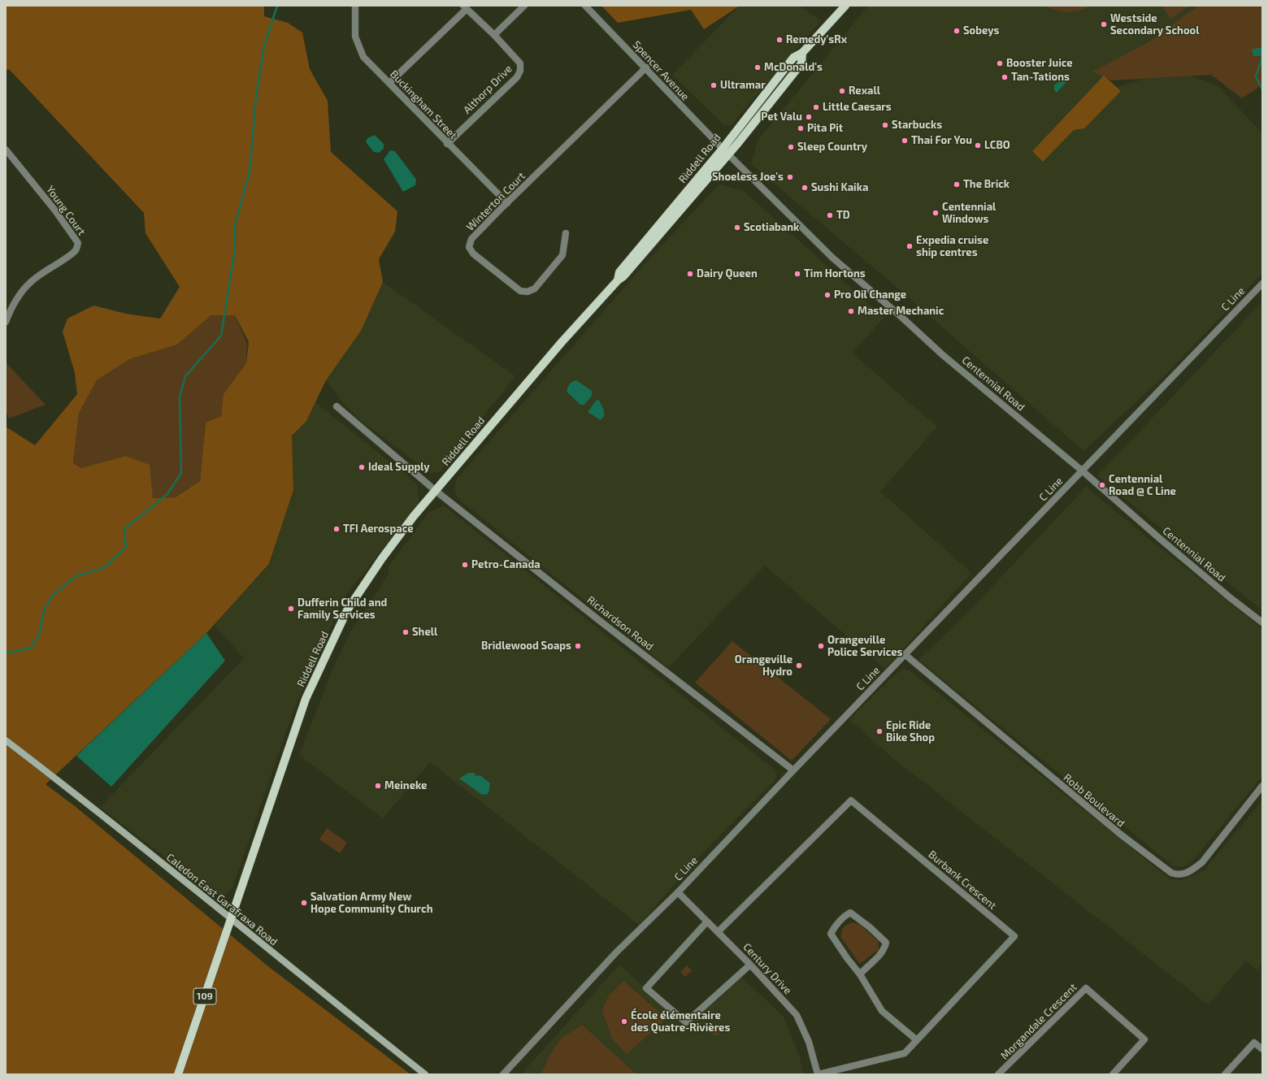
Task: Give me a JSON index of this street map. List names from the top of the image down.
{
  "streets": {
    "main road": ["Riddell Road", "Caledon East Garafraxa Road", "109"],
    "street": [
      "Spencer Avenue",
      "Althorp Drive",
      "Buckingham Street",
      "Winterton Court",
      "Young Court",
      "C Line",
      "Centennial Road",
      "Richardson Road",
      "Robb Boulevard",
      "Burbank Crescent",
      "Century Drive",
      "Morgandale Crescent"
    ]
  },
  "crossings": [
    ["Spencer Avenue", "Riddell Road"],
    ["Spencer Avenue", "Winterton Court"],
    ["Spencer Avenue", "Centennial Road"],
    ["Althorp Drive", "Buckingham Street"],
    ["Buckingham Street", "Winterton Court"],
    ["Riddell Road", "Centennial Road"],
    ["Riddell Road", "Richardson Road"],
    ["Riddell Road", "Caledon East Garafraxa Road"],
    ["Riddell Road", "109"],
    ["C Line", "Centennial Road"],
    ["C Line", "Richardson Road"],
    ["C Line", "Robb Boulevard"],
    ["C Line", "Century Drive"],
    ["Burbank Crescent", "Century Drive"],
    ["Caledon East Garafraxa Road", "109"]
  ],
  "places": [
    "Westside Secondary School",
    "Sobeys",
    "Remedy'sRx",
    "Booster Juice",
    "McDonald's",
    "Tan-Tations",
    "Ultramar",
    "Rexall",
    "Little Caesars",
    "Pet Valu",
    "Starbucks",
    "Pita Pit",
    "Thai For You",
    "LCBO",
    "Sleep Country",
    "Shoeless Joe's",
    "The Brick",
    "Sushi Kaika",
    "Centennial Windows",
    "TD",
    "Scotiabank",
    "Expedia cruise ship centres",
    "Dairy Queen",
    "Tim Hortons",
    "Pro Oil Change",
    "Master Mechanic",
    "Ideal Supply",
    "Centennial Road @ C Line",
    "TFI Aerospace",
    "Petro-Canada",
    "Dufferin Child and Family Services",
    "Shell",
    "Bridlewood Soaps",
    "Orangeville Police Services",
    "Orangeville Hydro",
    "Epic Ride Bike Shop",
    "Meineke",
    "Salvation Army New Hope Community Church",
    "École élémentaire des Quatre-Rivières"
  ]
}
